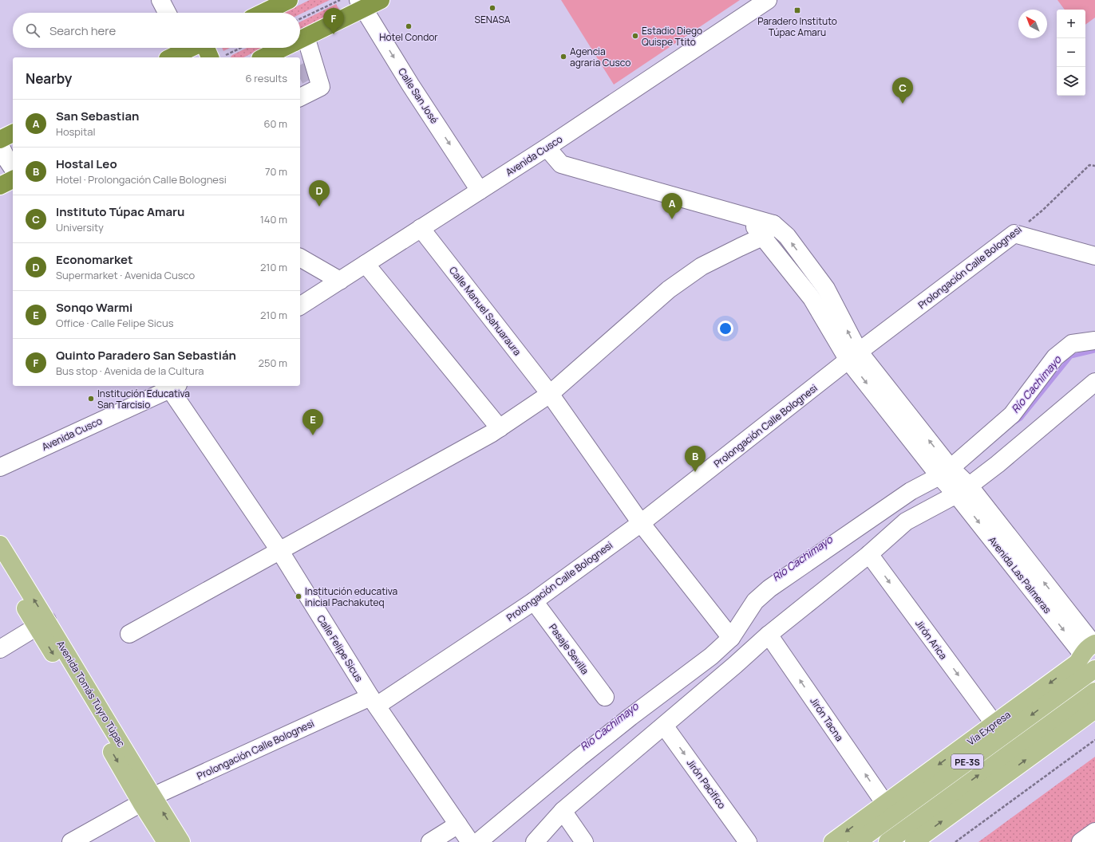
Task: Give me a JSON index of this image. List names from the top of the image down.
{
  "streets": {
    "main road": ["Avenida Tomás Tuyro Túpac", "Vía Expresa", "PE-3S"],
    "street": [
      "Calle San José",
      "Avenida Cusco",
      "Prolongación Calle Bolognesi",
      "Calle Manuel Sahuaraura",
      "Avenida Las Palmeras",
      "Jirón Arica",
      "Calle Felipe Sicus",
      "Pasaje Sevilla",
      "Jirón Tacna",
      "Jirón Pacifico"
    ]
  },
  "crossings": [
    ["Calle San José", "Avenida Cusco"],
    ["Avenida Cusco", "Calle Manuel Sahuaraura"],
    ["Avenida Cusco", "Calle Felipe Sicus"],
    ["Prolongación Calle Bolognesi", "Calle Manuel Sahuaraura"],
    ["Prolongación Calle Bolognesi", "Avenida Las Palmeras"],
    ["Prolongación Calle Bolognesi", "Calle Felipe Sicus"],
    ["Prolongación Calle Bolognesi", "Pasaje Sevilla"],
    ["Prolongación Calle Bolognesi", "Avenida Tomás Tuyro Túpac"],
    ["Avenida Las Palmeras", "Vía Expresa"],
    ["Jirón Arica", "Vía Expresa"],
    ["Jirón Tacna", "Vía Expresa"]
  ],
  "one_way": [
    "Calle San José",
    "Jirón Arica",
    "Jirón Tacna",
    "Jirón Pacifico"
  ],
  "water": ["Río Cachimayo"],
  "places": {
    "other": [
      "SENASA",
      "Hotel Condor",
      "Estadio Diego Quispe Ttito",
      "Agencia agraria Cusco",
      "Institución Educativa San Tarcisio",
      "Institución educativa inicial Pachakuteq"
    ],
    "transit": ["Paradero Instituto Túpac Amaru"]
  },
  "north": "top left",
  "page": {
    "pins": [
      "F",
      "C",
      "D",
      "A",
      "E",
      "B"
    ],
    "map_buttons": ["+", "−"],
    "search": "Search here",
    "heading": ["Nearby", "6 results"],
    "list": [
      {
        "mark": "A",
        "name": "San Sebastian",
        "note": "Hospital",
        "value": "60 m"
      },
      {
        "mark": "B",
        "name": "Hostal Leo",
        "note": "Hotel · Prolongación Calle Bolognesi",
        "value": "70 m"
      },
      {
        "mark": "C",
        "name": "Instituto Túpac Amaru",
        "note": "University",
        "value": "140 m"
      },
      {
        "mark": "D",
        "name": "Economarket",
        "note": "Supermarket · Avenida Cusco",
        "value": "210 m"
      },
      {
        "mark": "E",
        "name": "Sonqo Warmi",
        "note": "Office · Calle Felipe Sicus",
        "value": "210 m"
      },
      {
        "mark": "F",
        "name": "Quinto Paradero San Sebastián",
        "note": "Bus stop · Avenida de la Cultura",
        "value": "250 m"
      }
    ]
  }
}
